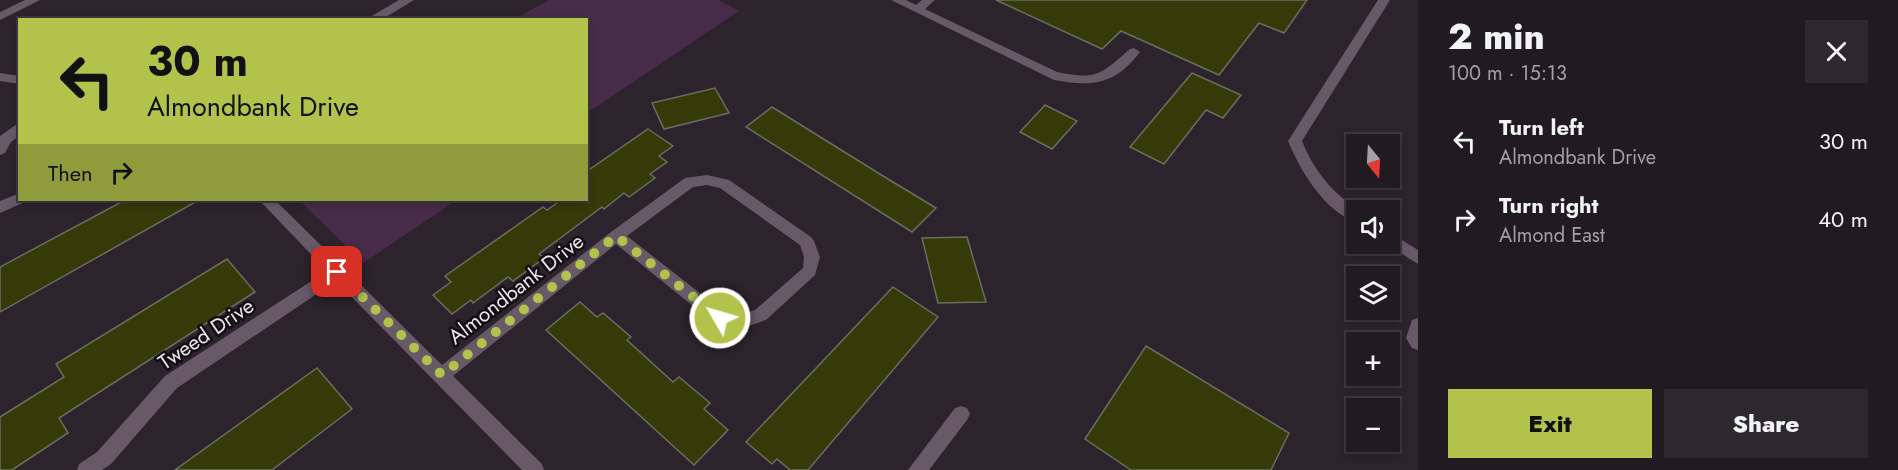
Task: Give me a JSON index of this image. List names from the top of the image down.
{
  "streets": {
    "street": ["Almondbank Drive", "Tweed Drive"]
  },
  "north": "bottom",
  "page": {
    "heading": ["2 min", "100 m · 15:13"],
    "turn": ["30 m", "Almondbank Drive"],
    "list": [
      {
        "name": "Turn left",
        "note": "Almondbank Drive",
        "value": "30 m"
      },
      {
        "name": "Turn right",
        "note": "Almond East",
        "value": "40 m"
      }
    ],
    "map_buttons": ["+", "−"],
    "then": "Then",
    "buttons": ["Exit", "Share"]
  }
}
